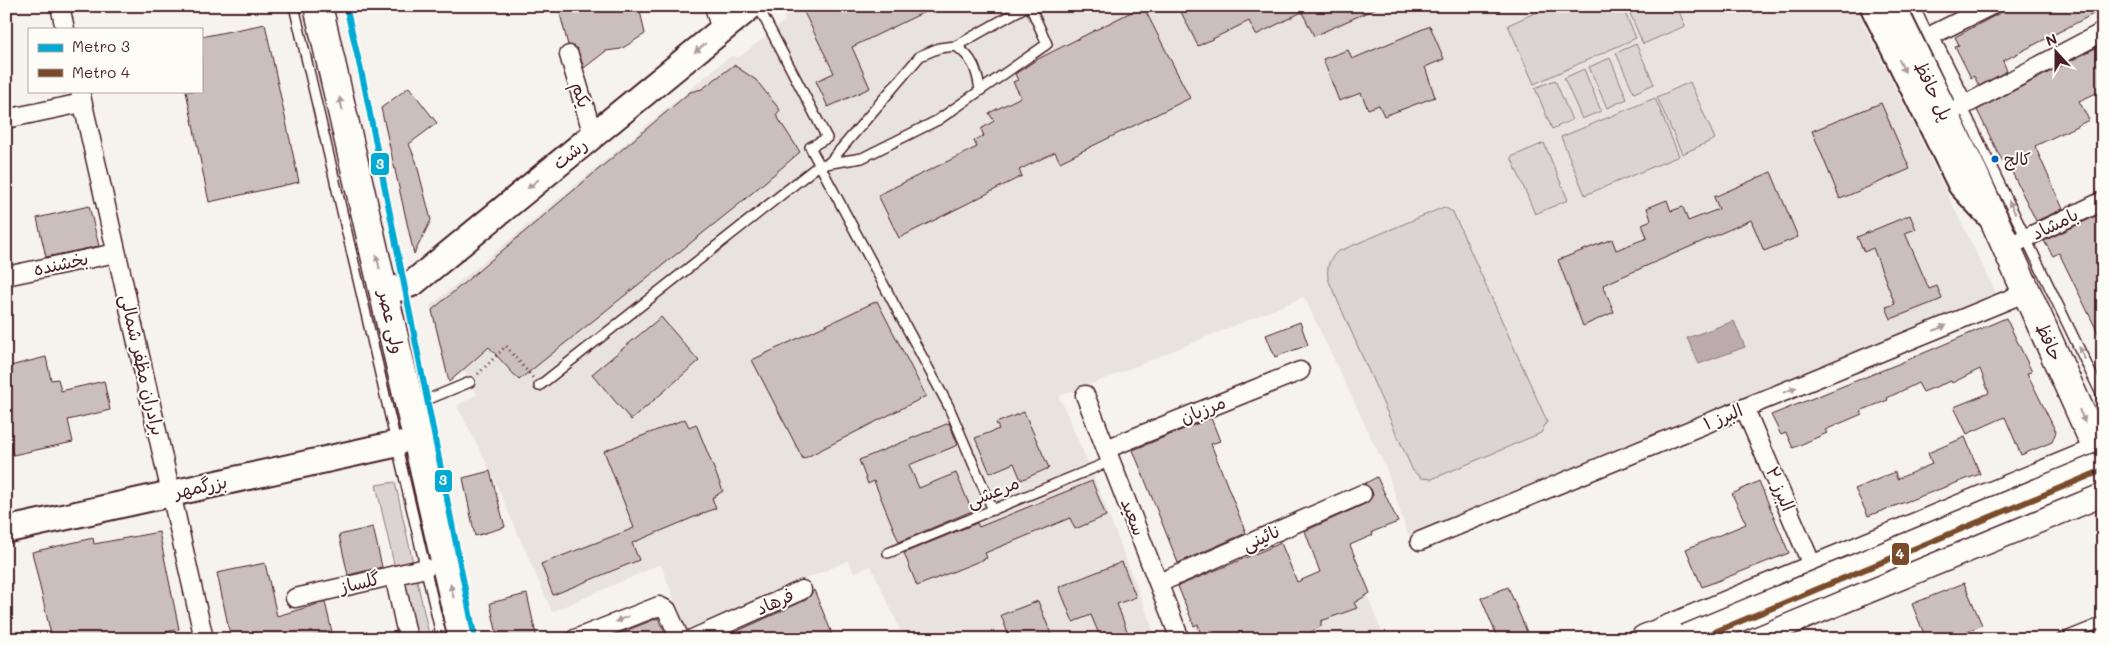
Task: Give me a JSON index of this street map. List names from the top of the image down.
{
  "streets": {
    "main road": ["پل حافظ", "ولی عصر", "حافظ"],
    "street": [
      "یکم",
      "رشت",
      "بامشاد",
      "بخشنده",
      "برادران مظفر شمالی",
      "مرزبان",
      "البرز ۱",
      "بزرگمهر",
      "البرز ۲",
      "سعید",
      "نائینی",
      "گلساز",
      "فرهاد"
    ],
    "lane": ["مرعشی"]
  },
  "crossings": [
    ["پل حافظ", "حافظ"],
    ["یکم", "رشت"],
    ["رشت", "ولی عصر"],
    ["بامشاد", "حافظ"],
    ["بخشنده", "برادران مظفر شمالی"],
    ["ولی عصر", "بزرگمهر"],
    ["حافظ", "البرز ۱"],
    ["برادران مظفر شمالی", "بزرگمهر"],
    ["مرزبان", "مرعشی"],
    ["مرزبان", "سعید"],
    ["البرز ۱", "البرز ۲"],
    ["مرعشی", "سعید"],
    ["سعید", "نائینی"]
  ],
  "one_way": [
    "رشت",
    "ولی عصر",
    "حافظ",
    "البرز ۱"
  ],
  "places": ["کالج"],
  "lines": ["metro line 3", "metro line 4"],
  "legend": ["Metro 3", "Metro 4"],
  "north": "top"
}
